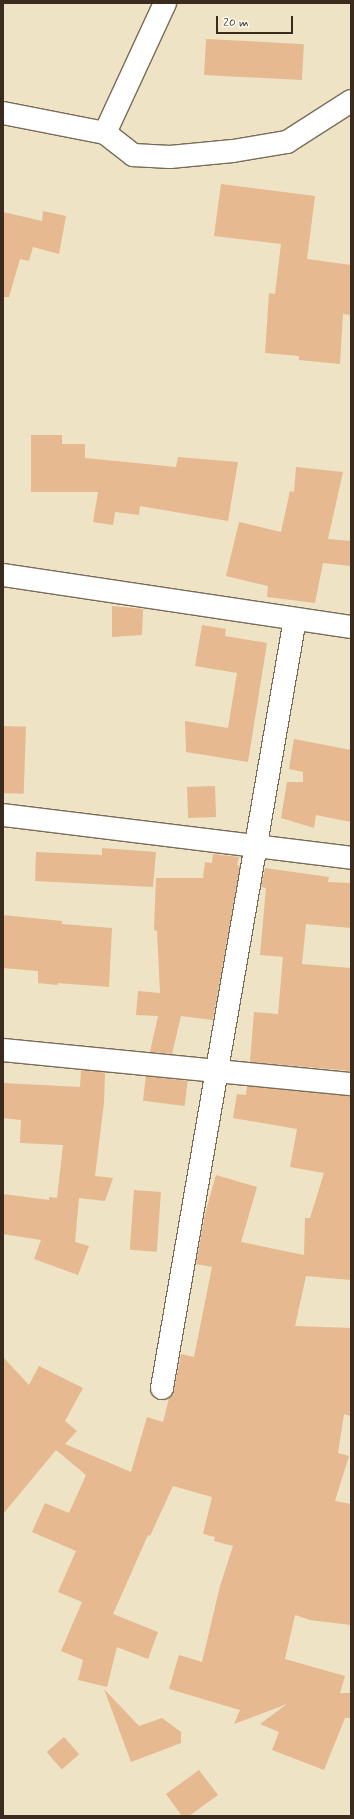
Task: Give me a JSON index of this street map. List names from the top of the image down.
{
  "scale_bar": "20 m"
}
